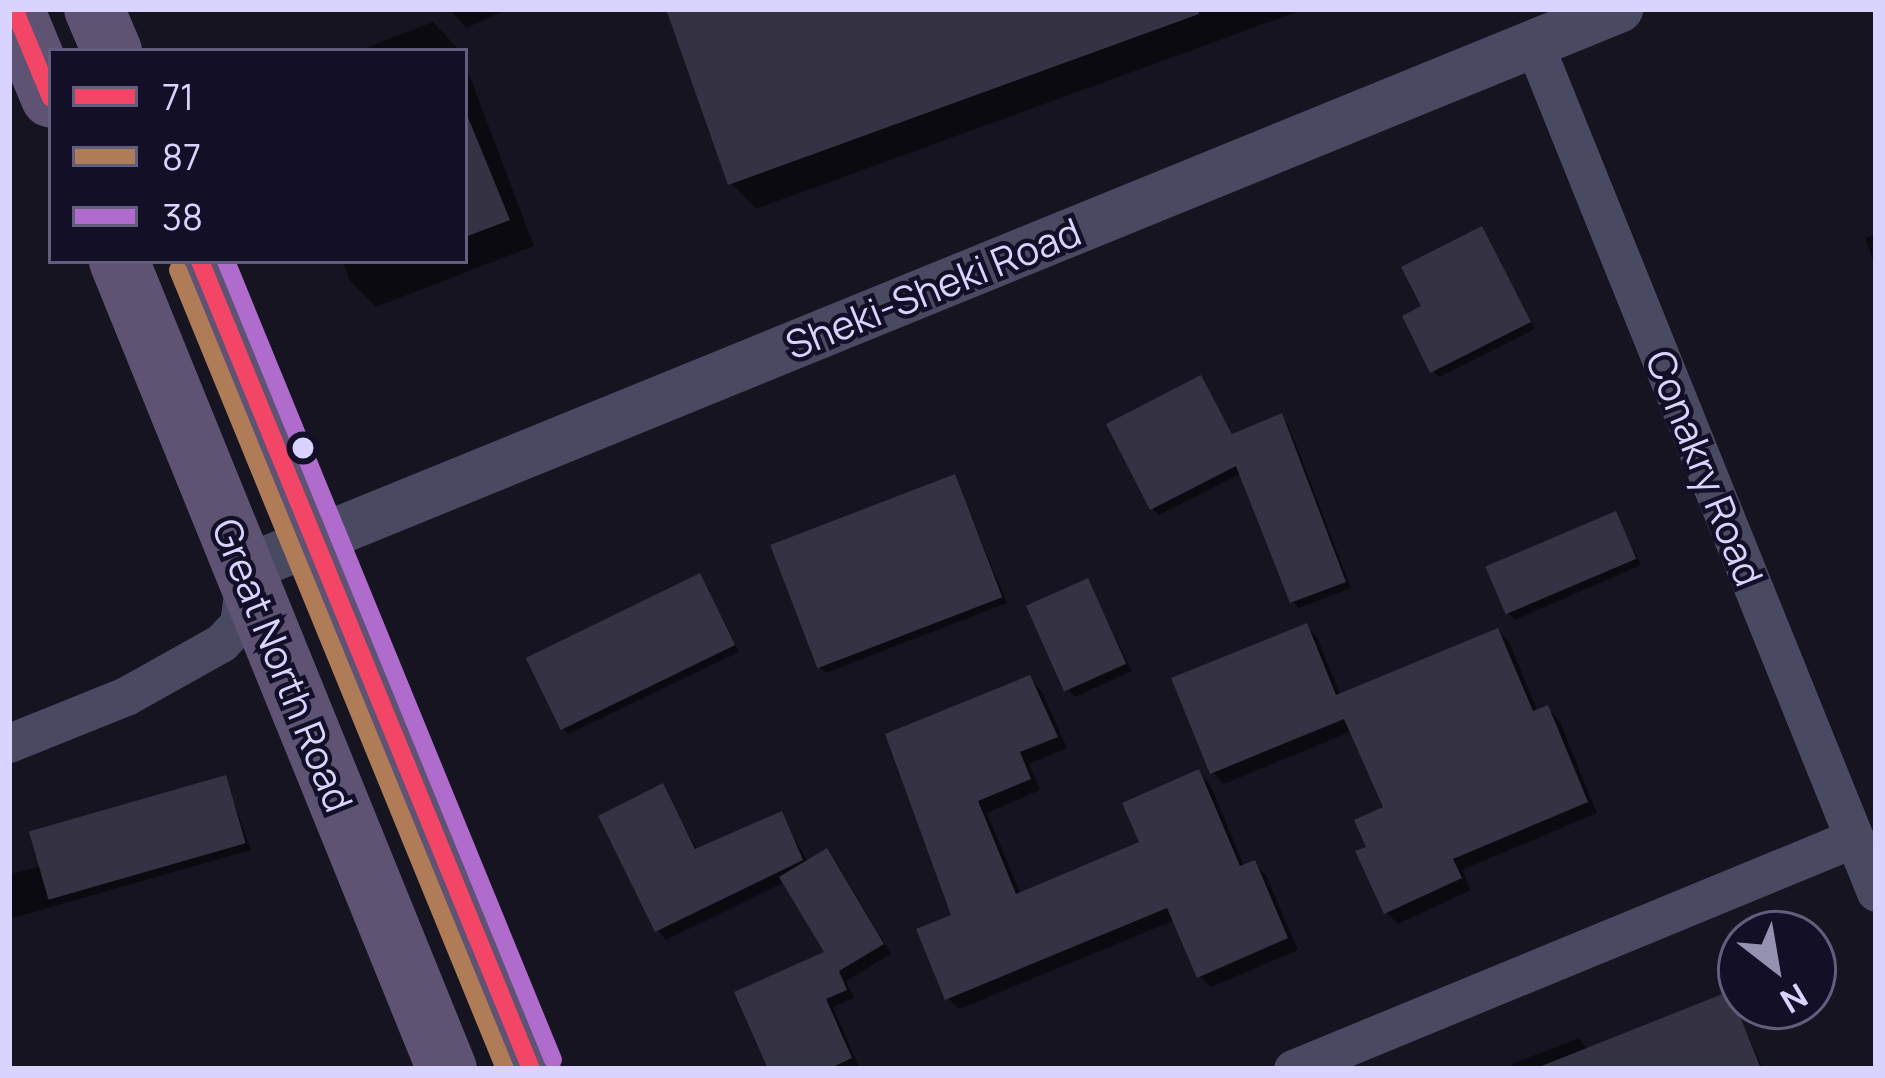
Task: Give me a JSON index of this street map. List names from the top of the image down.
{
  "streets": {
    "main road": ["Great North Road"],
    "street": ["Sheki-Sheki Road", "Conakry Road"]
  },
  "crossings": [
    ["Sheki-Sheki Road", "Conakry Road"],
    ["Sheki-Sheki Road", "Great North Road"]
  ],
  "lines": ["transit line 71", "transit line 38", "transit line 87"],
  "legend": ["71", "87", "38"],
  "north": "bottom right"
}
